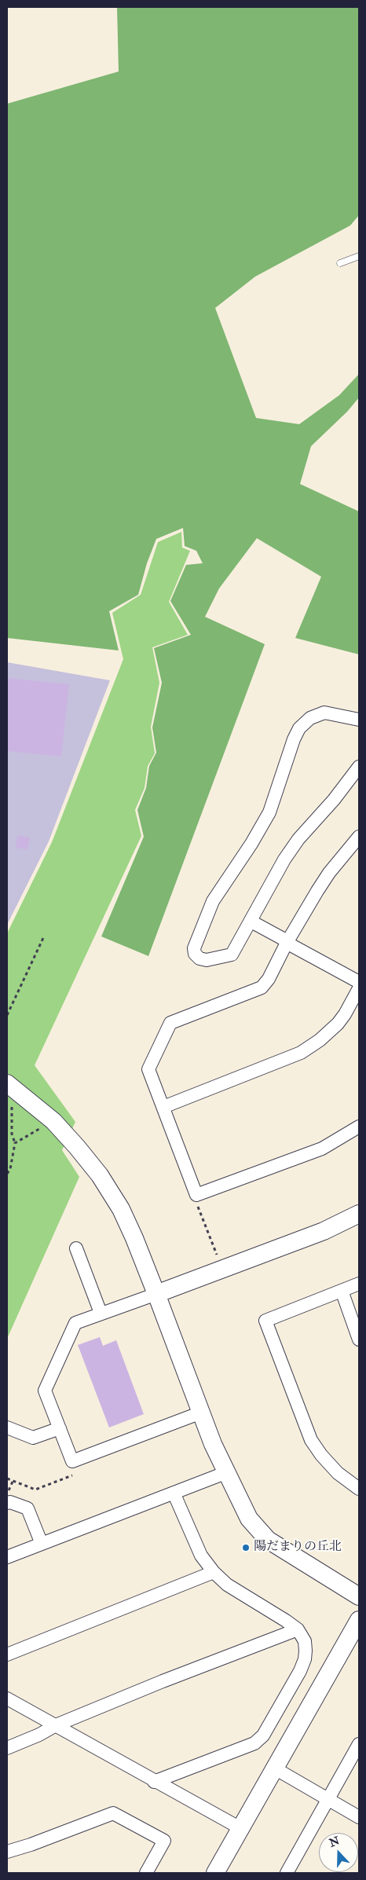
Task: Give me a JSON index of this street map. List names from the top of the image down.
{
  "places": ["陽だまりの丘北"],
  "north": "top"
}
